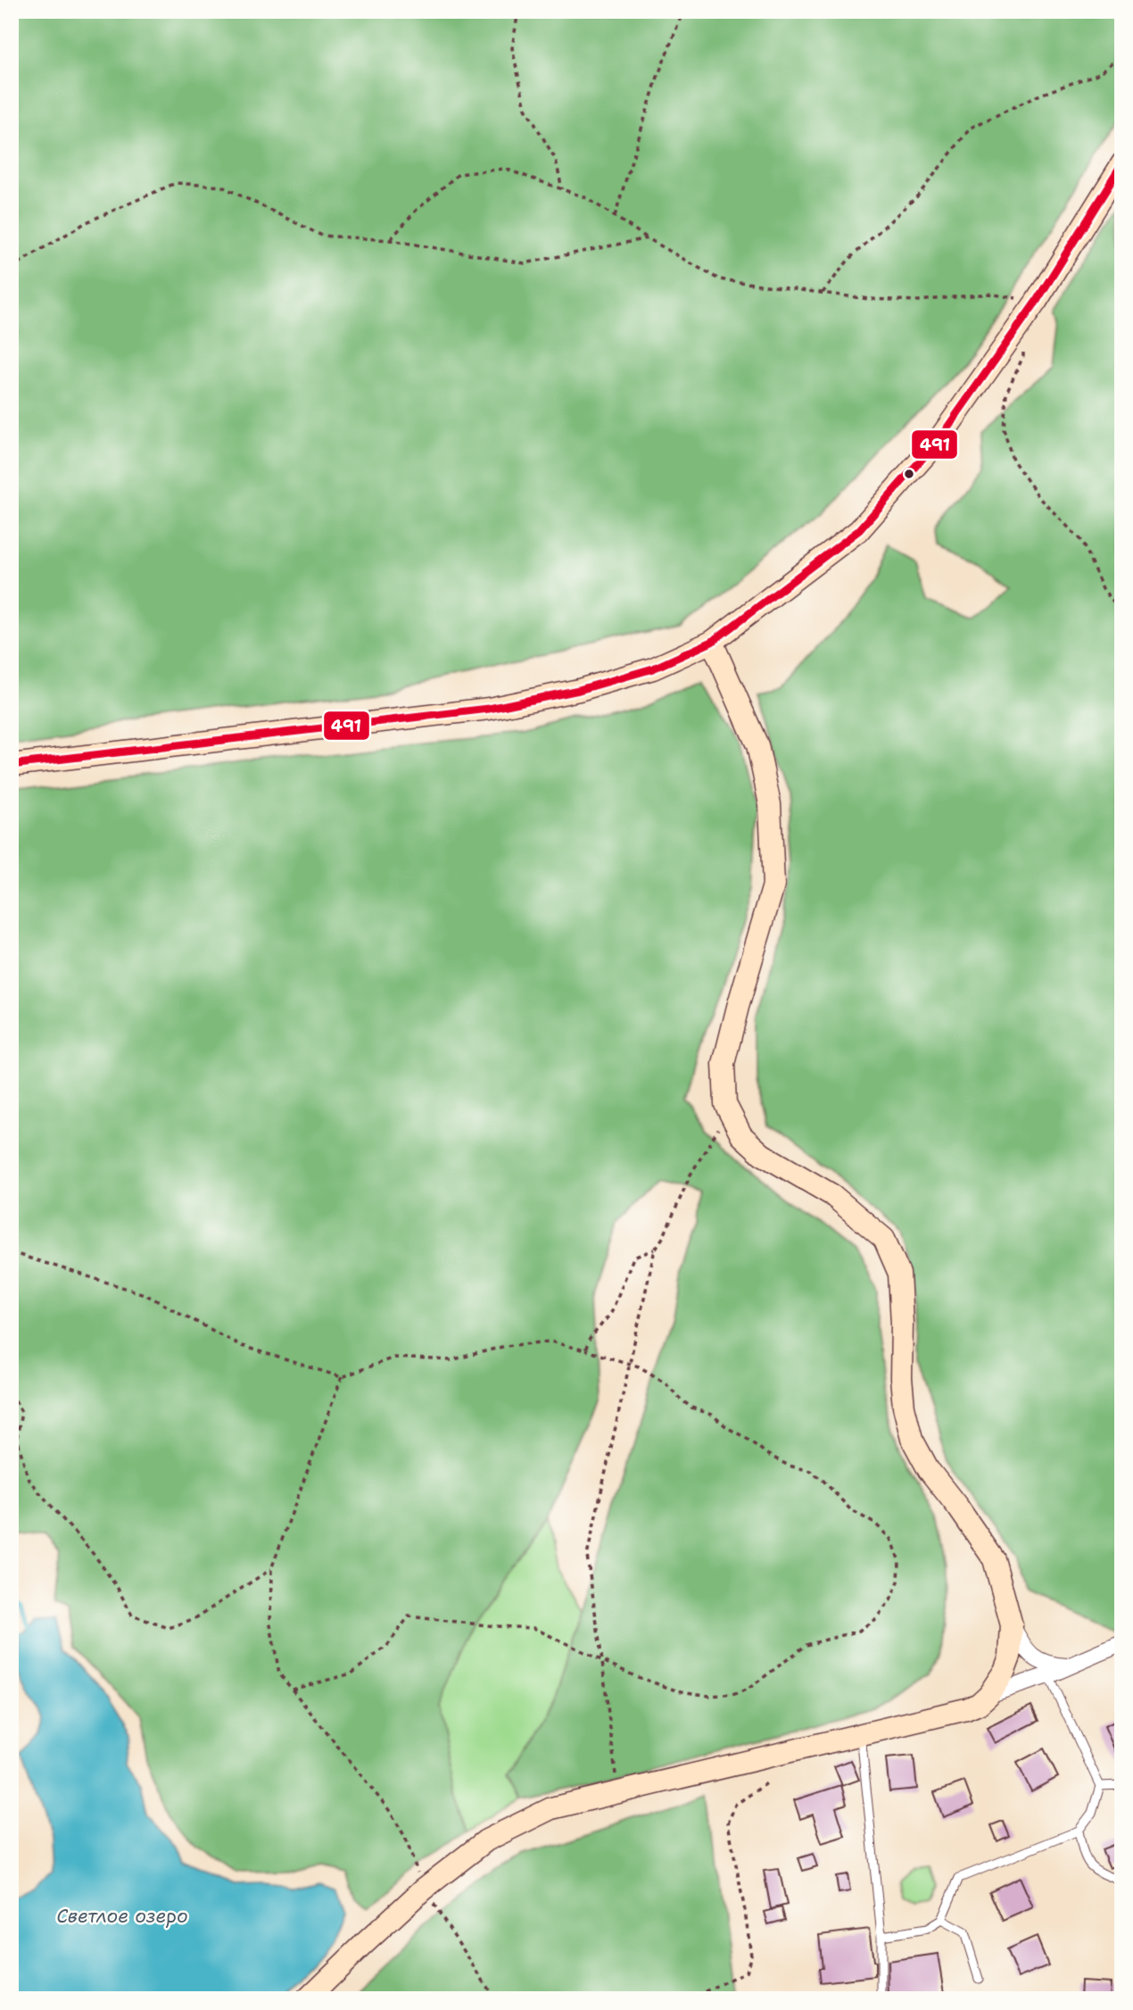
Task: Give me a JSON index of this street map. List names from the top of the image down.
{
  "water": ["Светлое озеро"],
  "lines": ["transit line 491"]
}
